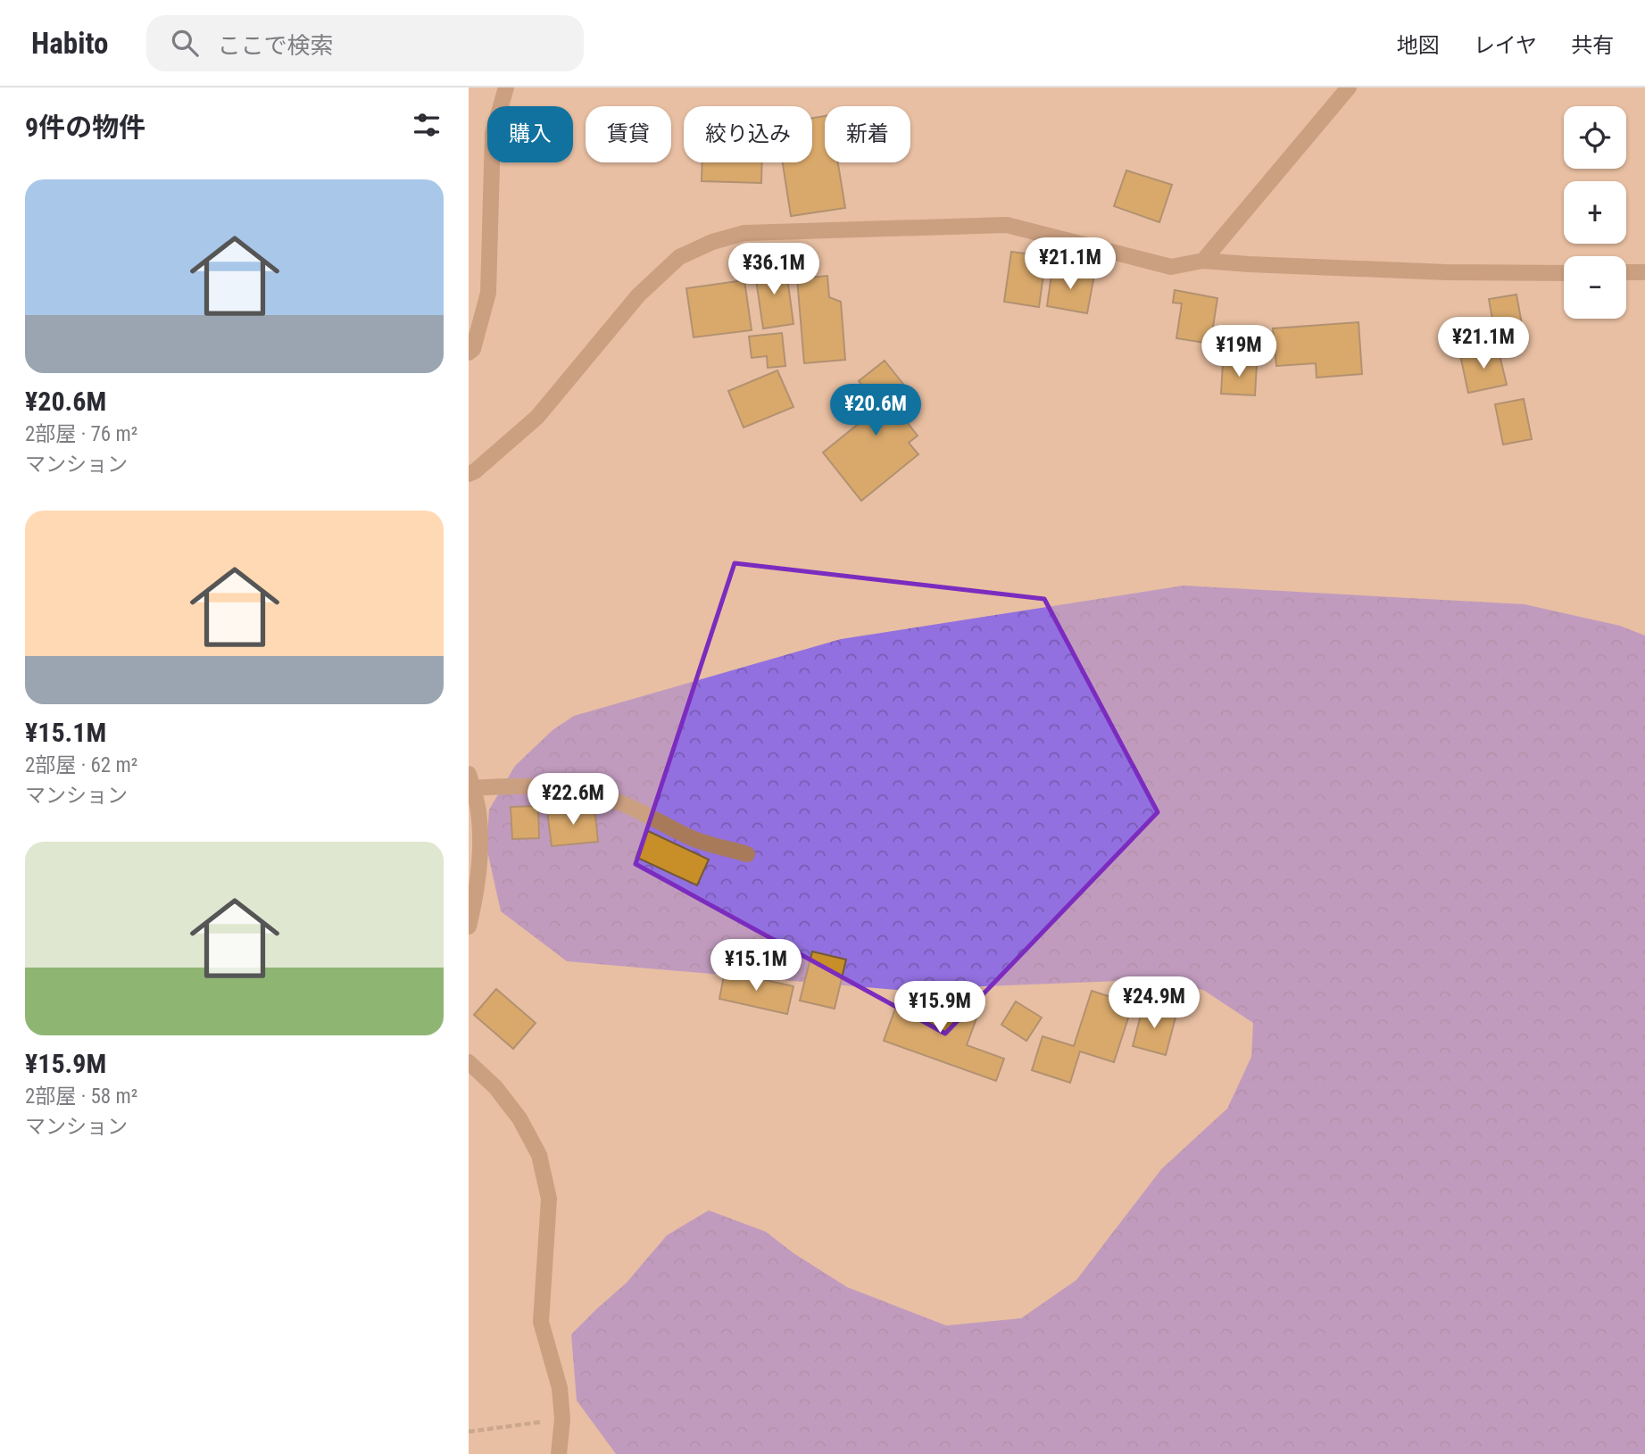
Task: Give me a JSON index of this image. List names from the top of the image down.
{
  "page": {
    "header": "Habito",
    "search": "ここで検索",
    "nav": ["地図", "レイヤ", "共有"],
    "heading": "9件の物件",
    "map_buttons": ["+", "−"],
    "chip": [
      "購入",
      "賃貸",
      "絞り込み",
      "新着"
    ],
    "list": [
      {
        "name": "¥20.6M",
        "note": "2部屋 · 76 m² · マンション"
      },
      {
        "name": "¥15.1M",
        "note": "2部屋 · 62 m² · マンション"
      },
      {
        "name": "¥15.9M",
        "note": "2部屋 · 58 m² · マンション"
      }
    ],
    "price": [
      "¥21.1M",
      "¥36.1M",
      "¥21.1M",
      "¥19M",
      "¥20.6M",
      "¥22.6M",
      "¥15.1M",
      "¥24.9M",
      "¥15.9M"
    ]
  }
}
